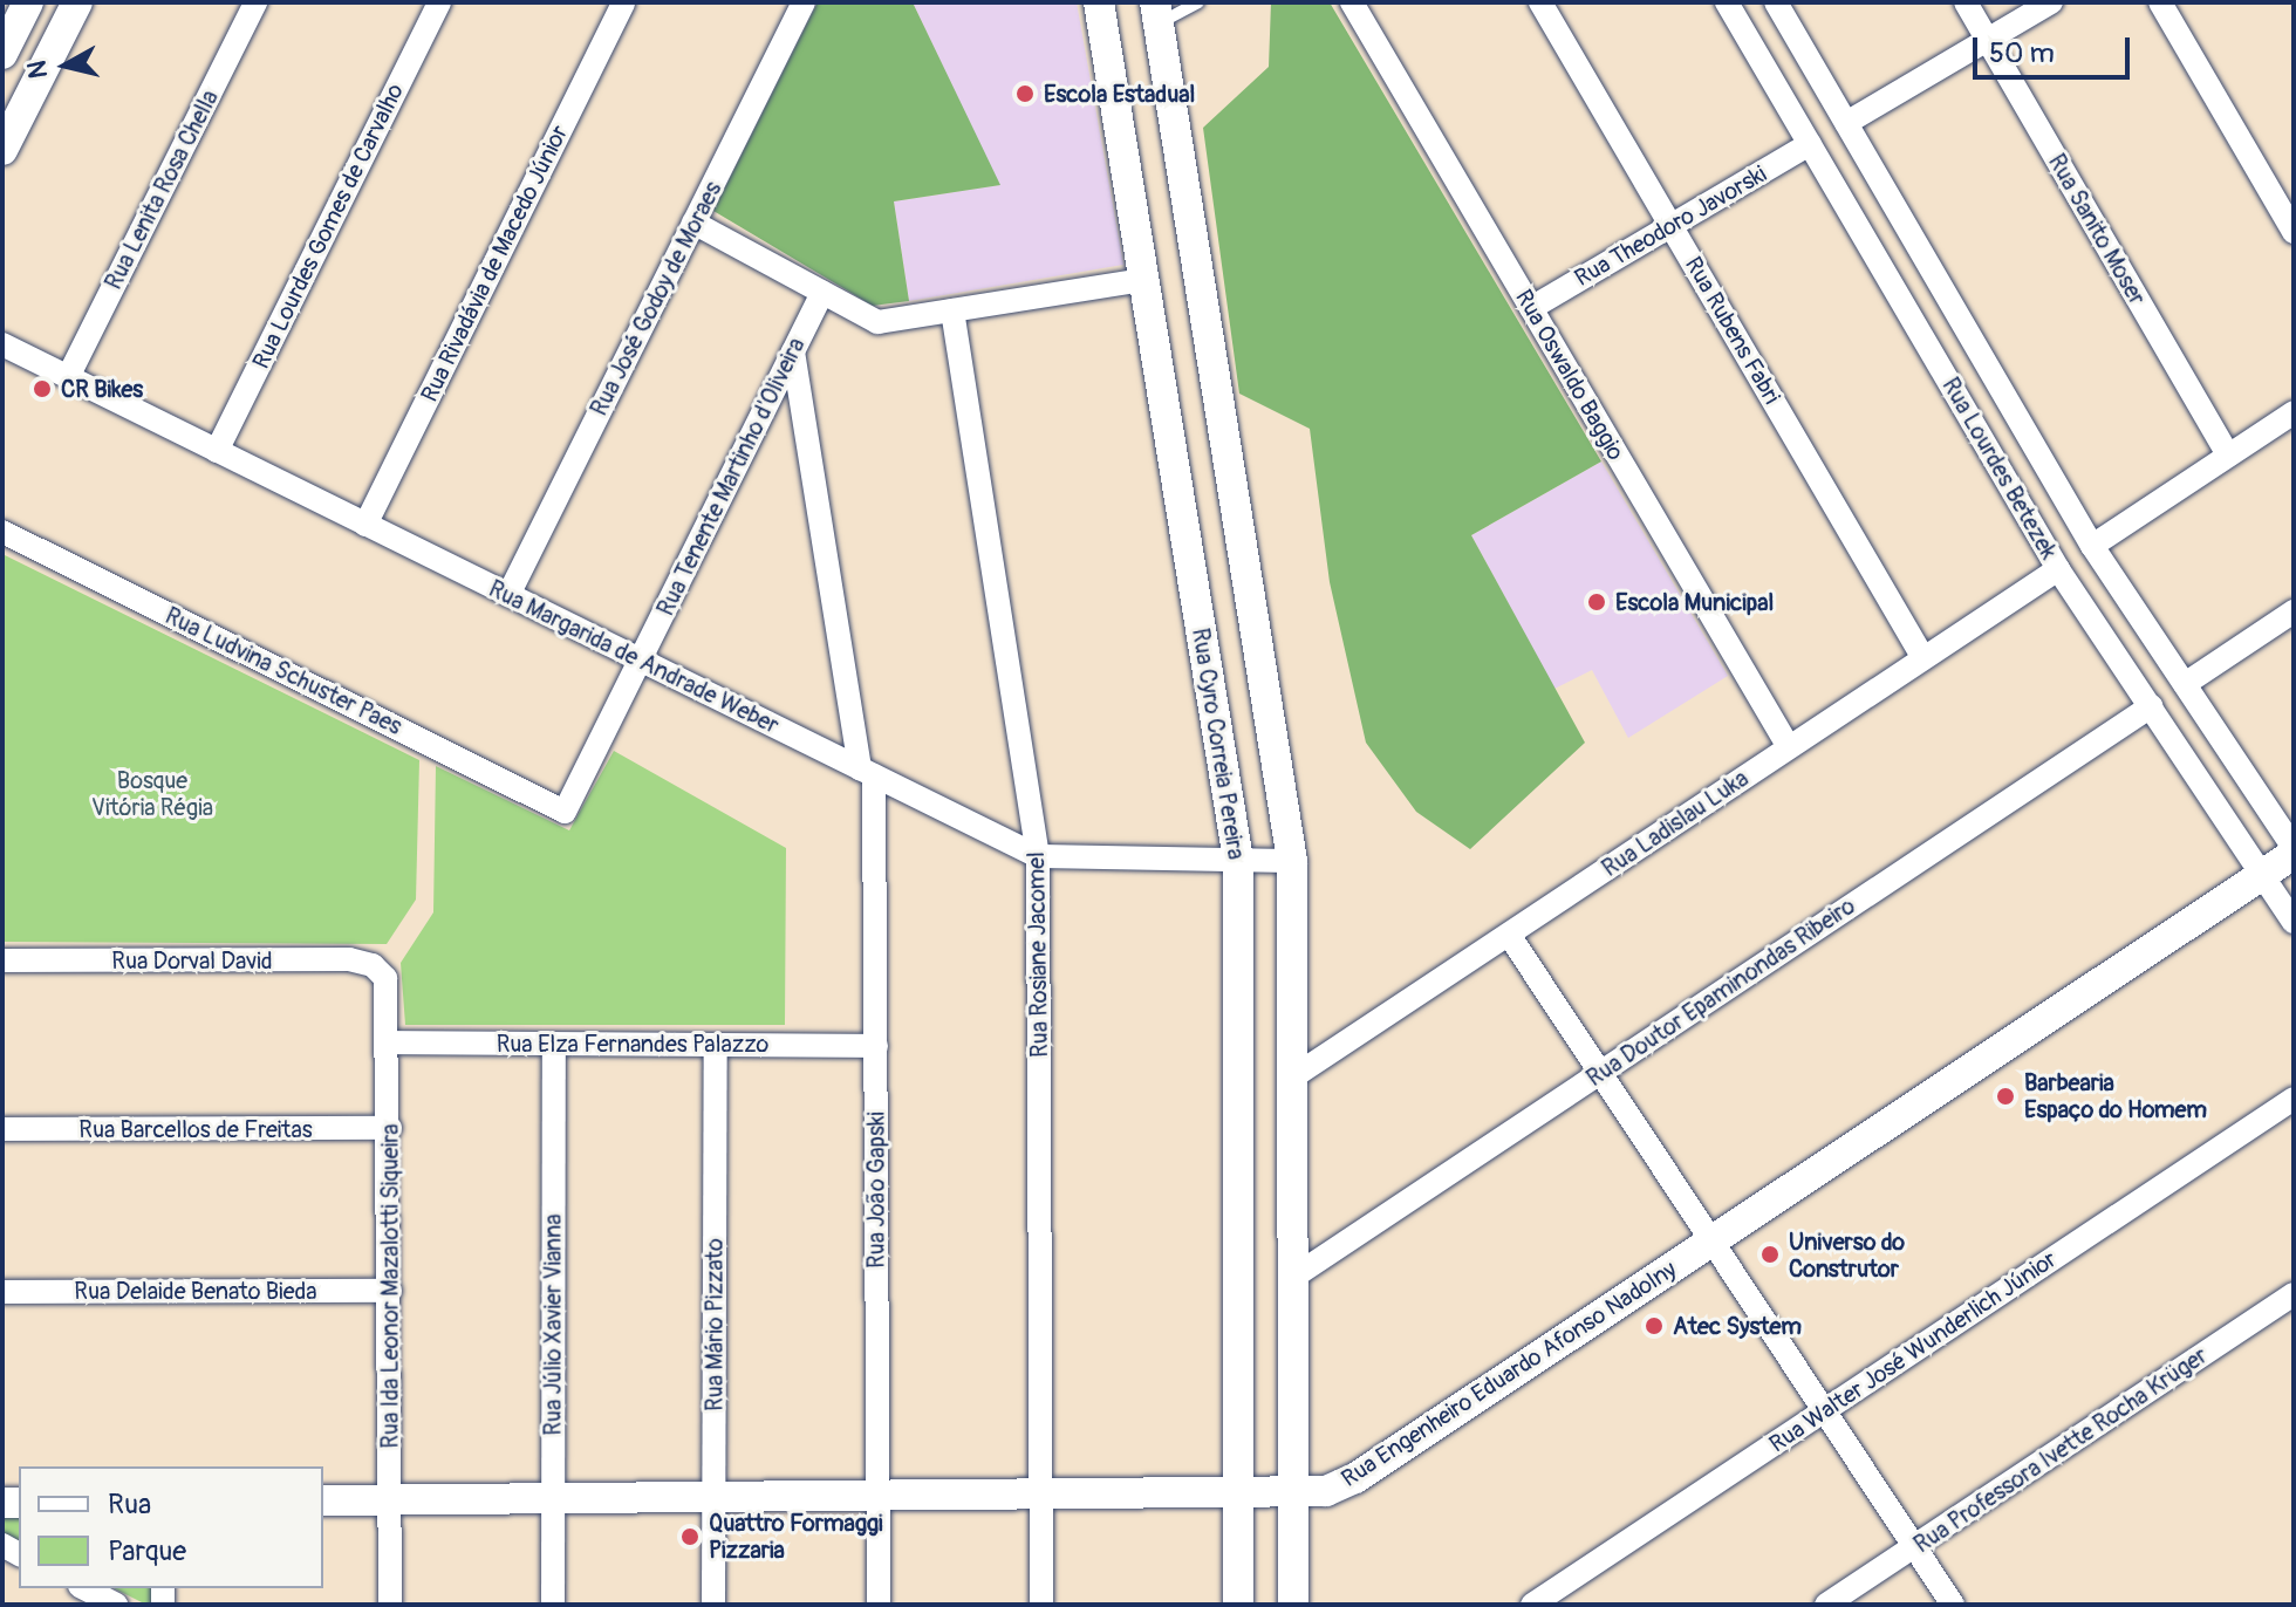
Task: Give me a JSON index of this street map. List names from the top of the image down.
{
  "streets": {
    "street": [
      "Rua Lenita Rosa Chella",
      "Rua Lourdes Gomes de Carvalho",
      "Rua Theodoro Javorski",
      "Rua Sanito Moser",
      "Rua Rivadávia de Macedo Júnior",
      "Rua José Godoy de Moraes",
      "Rua Rubens Fabri",
      "Rua Oswaldo Baggio",
      "Rua Lourdes Betezek",
      "Rua Tenente Martinho d'Oliveira",
      "Rua Margarida de Andrade Weber",
      "Rua Ludvina Schuster Paes",
      "Rua Cyro Correia Pereira",
      "Rua Ladislau Luka",
      "Rua Rosiane Jacomel",
      "Rua Dorval David",
      "Rua Doutor Epaminondas Ribeiro",
      "Rua Elza Fernandes Palazzo",
      "Rua Barcellos de Freitas",
      "Rua João Gapski",
      "Rua Ida Leonor Mazalotti Siqueira",
      "Rua Delaide Benato Bieda",
      "Rua Júlio Xavier Vianna",
      "Rua Mário Pizzato",
      "Rua Walter José Wunderlich Júnior",
      "Rua Engenheiro Eduardo Afonso Nadolny",
      "Rua Professora Ivette Rocha Krüger"
    ]
  },
  "crossings": [
    ["Rua Lenita Rosa Chella", "Rua Margarida de Andrade Weber"],
    ["Rua Lourdes Gomes de Carvalho", "Rua Margarida de Andrade Weber"],
    ["Rua Theodoro Javorski", "Rua Rubens Fabri"],
    ["Rua Theodoro Javorski", "Rua Oswaldo Baggio"],
    ["Rua Theodoro Javorski", "Rua Lourdes Betezek"],
    ["Rua Rivadávia de Macedo Júnior", "Rua Margarida de Andrade Weber"],
    ["Rua José Godoy de Moraes", "Rua Margarida de Andrade Weber"],
    ["Rua Rubens Fabri", "Rua Ladislau Luka"],
    ["Rua Oswaldo Baggio", "Rua Ladislau Luka"],
    ["Rua Lourdes Betezek", "Rua Ladislau Luka"],
    ["Rua Lourdes Betezek", "Rua Doutor Epaminondas Ribeiro"],
    ["Rua Lourdes Betezek", "Rua Engenheiro Eduardo Afonso Nadolny"],
    ["Rua Tenente Martinho d'Oliveira", "Rua Margarida de Andrade Weber"],
    ["Rua Tenente Martinho d'Oliveira", "Rua Ludvina Schuster Paes"],
    ["Rua Tenente Martinho d'Oliveira", "Rua João Gapski"],
    ["Rua Margarida de Andrade Weber", "Rua Cyro Correia Pereira"],
    ["Rua Margarida de Andrade Weber", "Rua Rosiane Jacomel"],
    ["Rua Margarida de Andrade Weber", "Rua João Gapski"],
    ["Rua Cyro Correia Pereira", "Rua Engenheiro Eduardo Afonso Nadolny"],
    ["Rua Rosiane Jacomel", "Rua Engenheiro Eduardo Afonso Nadolny"],
    ["Rua Dorval David", "Rua Ida Leonor Mazalotti Siqueira"],
    ["Rua Elza Fernandes Palazzo", "Rua João Gapski"],
    ["Rua Elza Fernandes Palazzo", "Rua Ida Leonor Mazalotti Siqueira"],
    ["Rua Elza Fernandes Palazzo", "Rua Júlio Xavier Vianna"],
    ["Rua Elza Fernandes Palazzo", "Rua Mário Pizzato"],
    ["Rua Barcellos de Freitas", "Rua Ida Leonor Mazalotti Siqueira"],
    ["Rua João Gapski", "Rua Engenheiro Eduardo Afonso Nadolny"],
    ["Rua Ida Leonor Mazalotti Siqueira", "Rua Delaide Benato Bieda"],
    ["Rua Ida Leonor Mazalotti Siqueira", "Rua Engenheiro Eduardo Afonso Nadolny"],
    ["Rua Júlio Xavier Vianna", "Rua Engenheiro Eduardo Afonso Nadolny"],
    ["Rua Mário Pizzato", "Rua Engenheiro Eduardo Afonso Nadolny"]
  ],
  "parks": ["Bosque Vitória Régia"],
  "places": [
    "Escola Estadual",
    "CR Bikes",
    "Escola Municipal",
    "Barbearia Espaço do Homem",
    "Universo do Construtor",
    "Atec System",
    "Quattro Formaggi Pizzaria"
  ],
  "legend": ["Rua", "Parque"],
  "scale_bar": "50 m",
  "north": "left"
}
